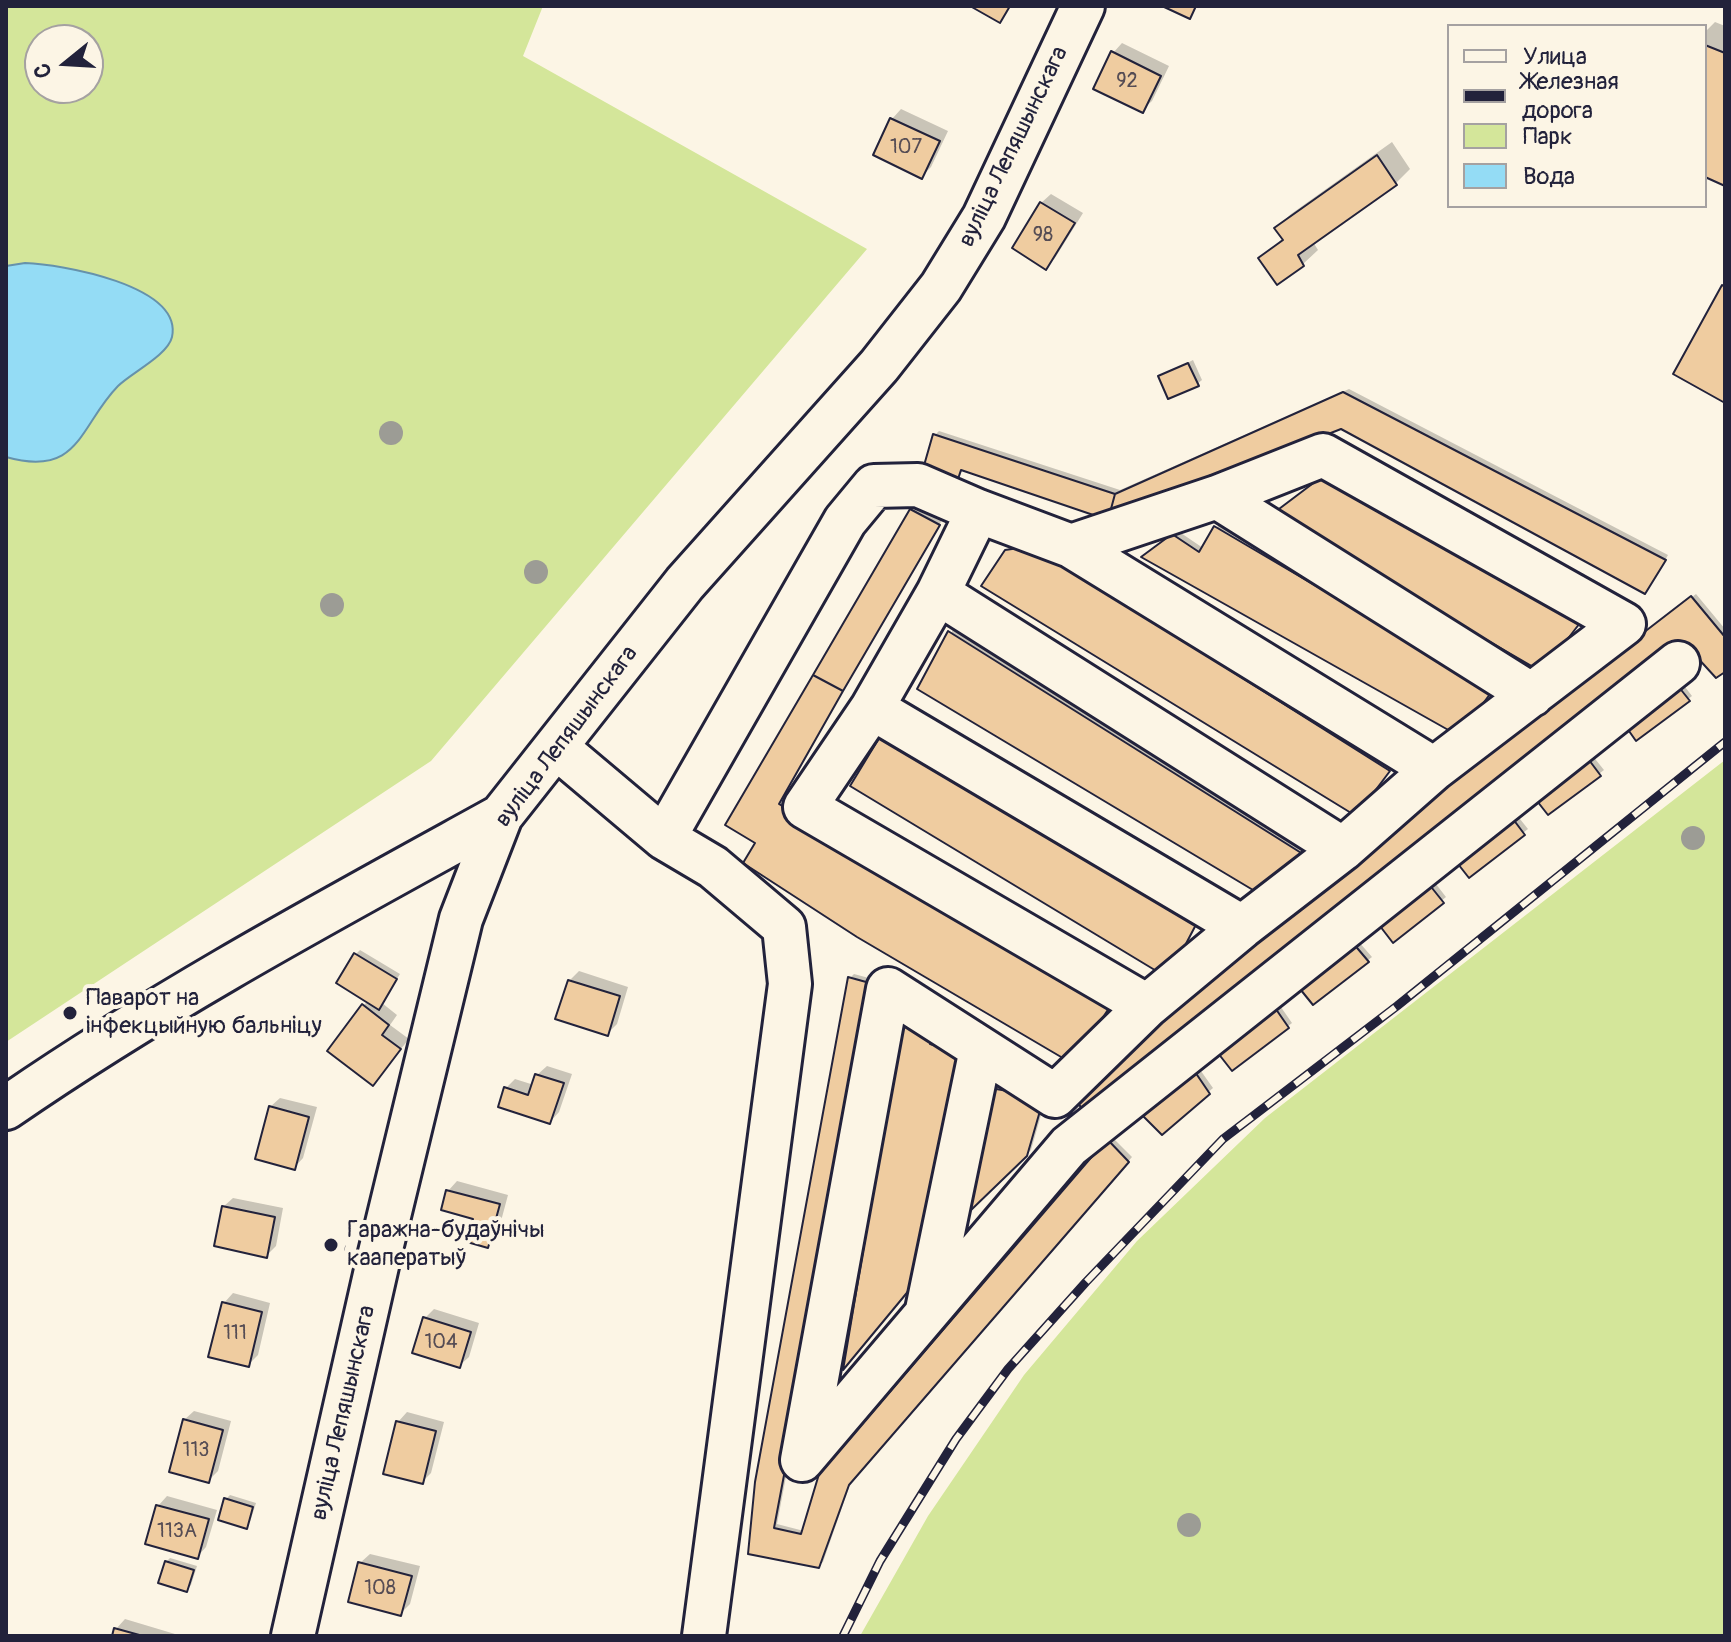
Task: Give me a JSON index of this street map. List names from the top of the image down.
{
  "streets": {
    "street": ["вуліца Лепяшынскага"]
  },
  "places": ["Паварот на інфекцыйную бальніцу", "Гаражна-будаўнічы кааператыў"],
  "house_numbers": [
    "92",
    "107",
    "98",
    "111",
    "104",
    "113",
    "113А",
    "108"
  ],
  "legend": [
    "Улица",
    "Железная дорога",
    "Парк",
    "Вода"
  ],
  "north": "left"
}
